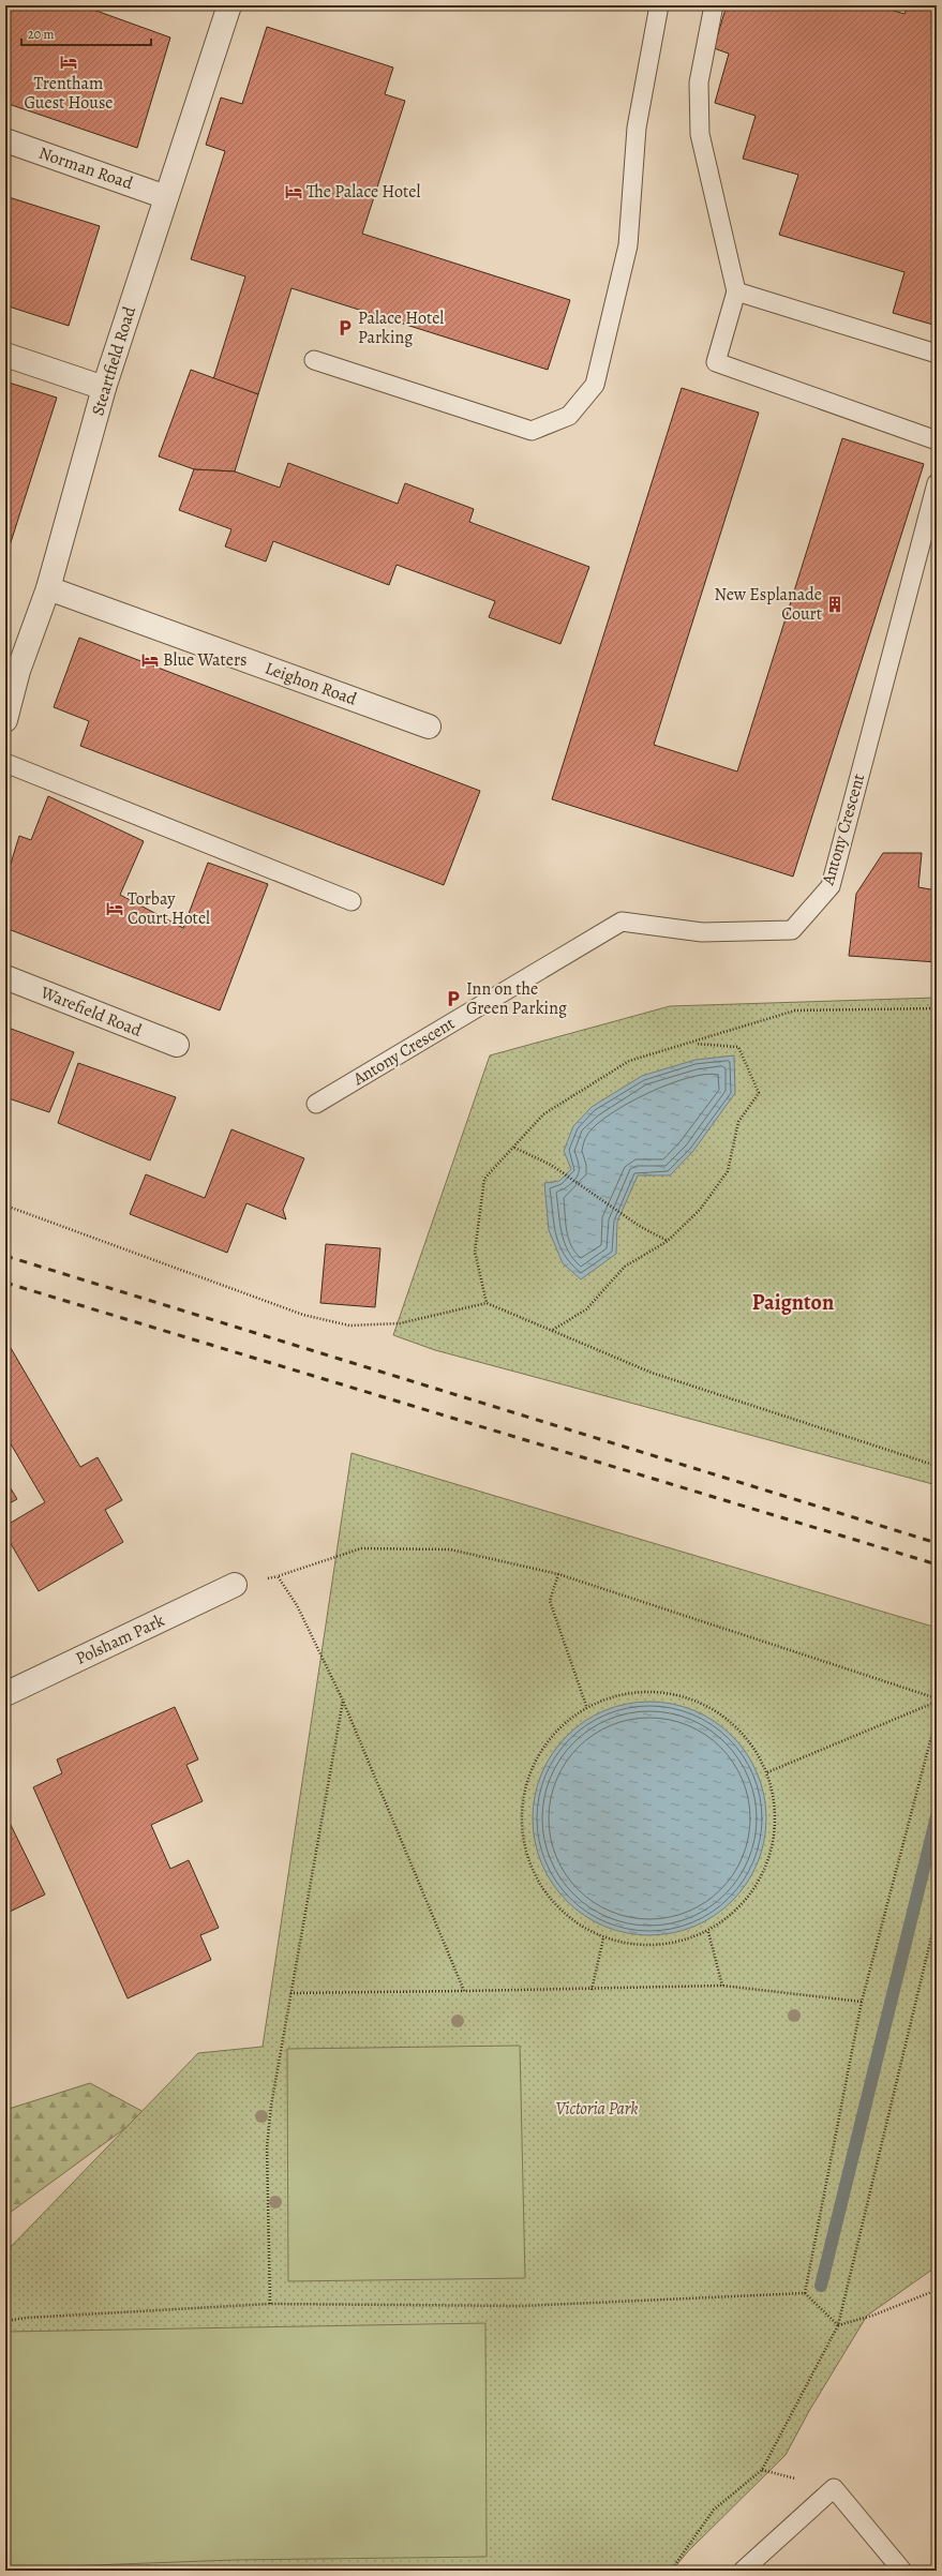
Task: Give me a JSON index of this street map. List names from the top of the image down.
{
  "streets": {
    "street": [
      "Norman Road",
      "Steartfield Road",
      "Leighon Road",
      "Warefield Road",
      "Polsham Park"
    ],
    "lane": ["Antony Crescent"]
  },
  "crossings": [
    ["Norman Road", "Steartfield Road"],
    ["Steartfield Road", "Leighon Road"]
  ],
  "districts": ["Paignton"],
  "parks": ["Victoria Park"],
  "places": {
    "hotel": [
      "Trentham Guest House",
      "The Palace Hotel",
      "Blue Waters",
      "Torbay Court Hotel"
    ],
    "parking": ["Palace Hotel Parking", "Inn on the Green Parking"],
    "building": ["New Esplanade Court"]
  },
  "scale_bar": "20 m"
}
